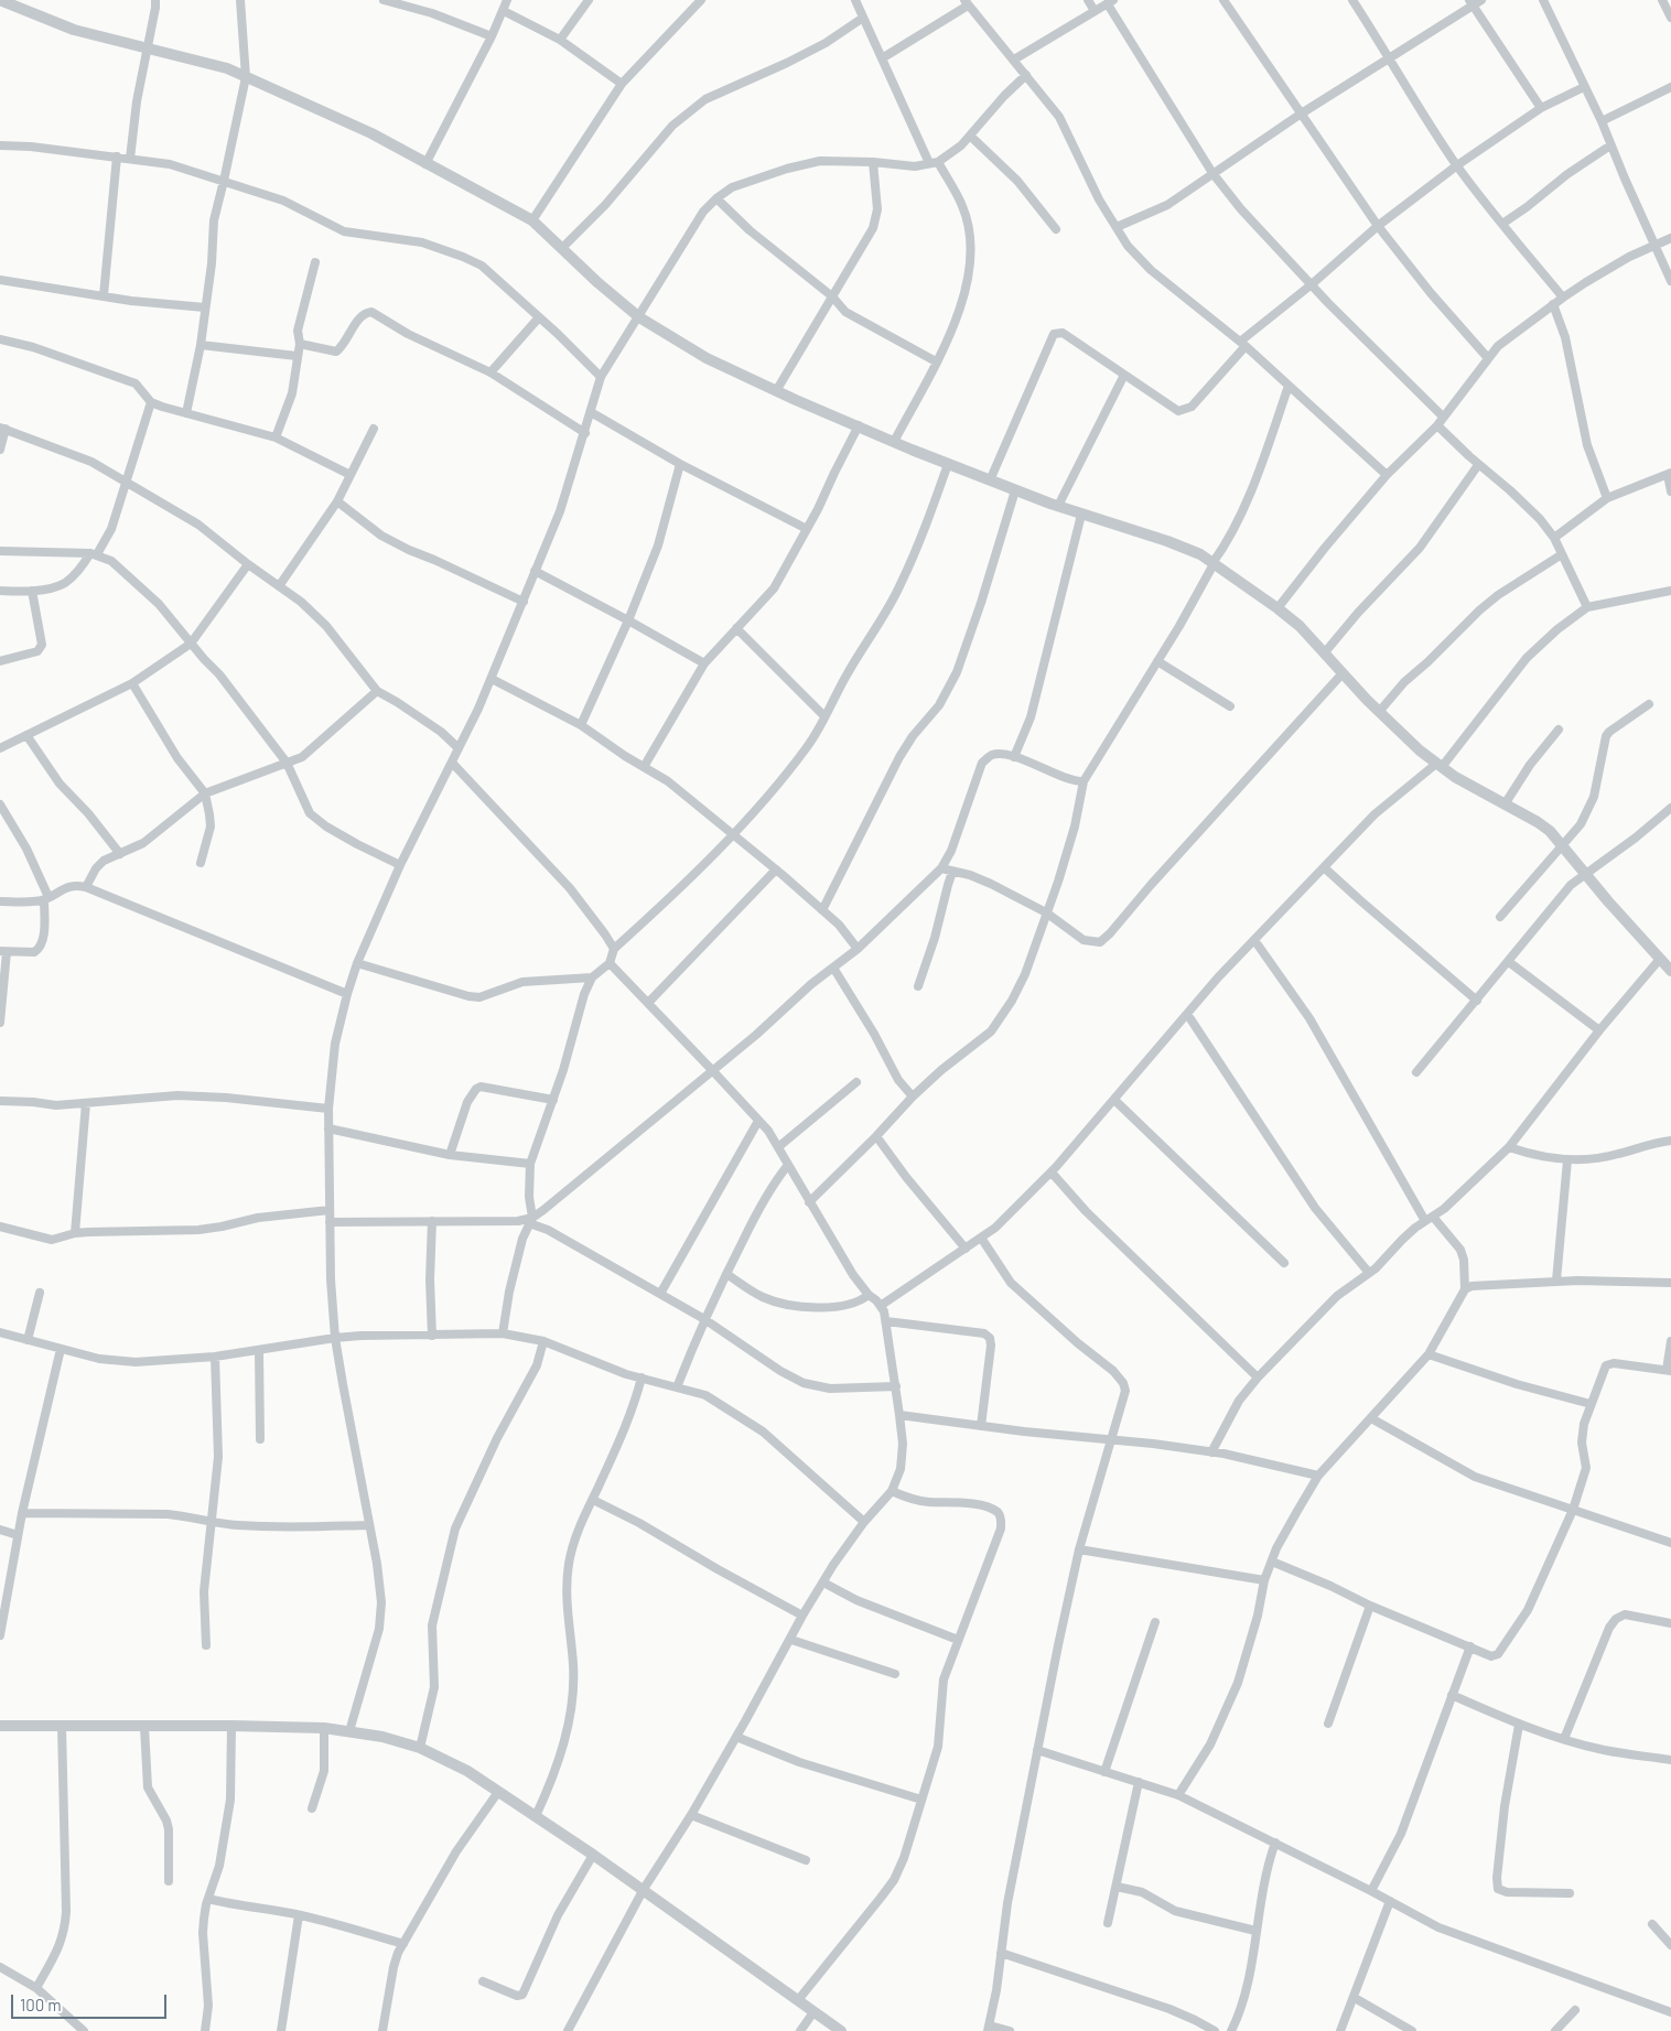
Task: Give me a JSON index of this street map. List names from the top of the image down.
{
  "scale_bar": "100 m"
}
